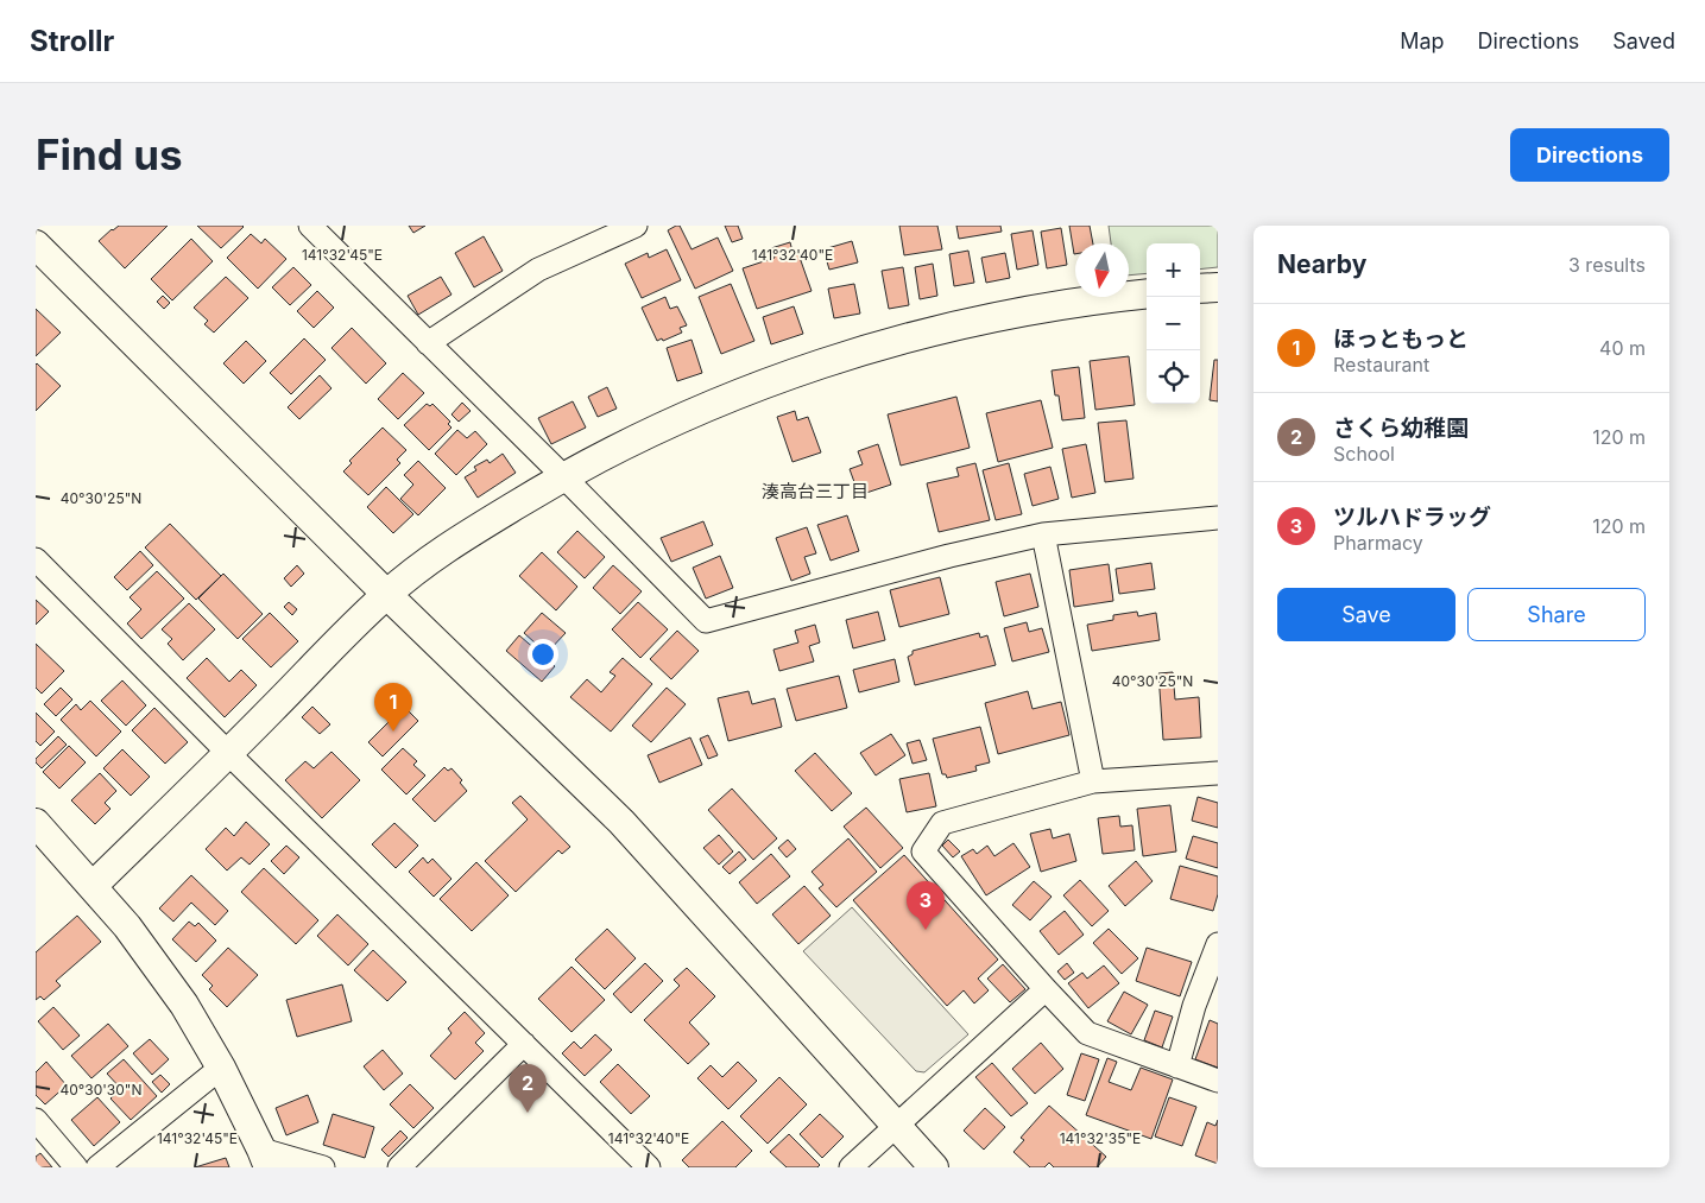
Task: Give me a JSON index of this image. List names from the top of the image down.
{
  "districts": ["湊高台三丁目"],
  "north": "bottom",
  "page": {
    "header": "Strollr",
    "nav": ["Map", "Directions", "Saved"],
    "buttons": [
      "Directions",
      ["Save", "Share"]
    ],
    "title": "Find us",
    "heading": ["Nearby", "3 results"],
    "map_buttons": ["+", "−"],
    "list": [
      {
        "mark": "1",
        "name": "ほっともっと",
        "note": "Restaurant",
        "value": "40 m"
      },
      {
        "mark": "2",
        "name": "さくら幼稚園",
        "note": "School",
        "value": "120 m"
      },
      {
        "mark": "3",
        "name": "ツルハドラッグ",
        "note": "Pharmacy",
        "value": "120 m"
      }
    ],
    "pins": ["1", "3", "2"]
  },
  "coordinates": [
    "141°32'45\"E",
    "141°32'40\"E",
    "40°30'25\"N",
    "40°30'30\"N",
    "141°32'35\"E"
  ]
}
